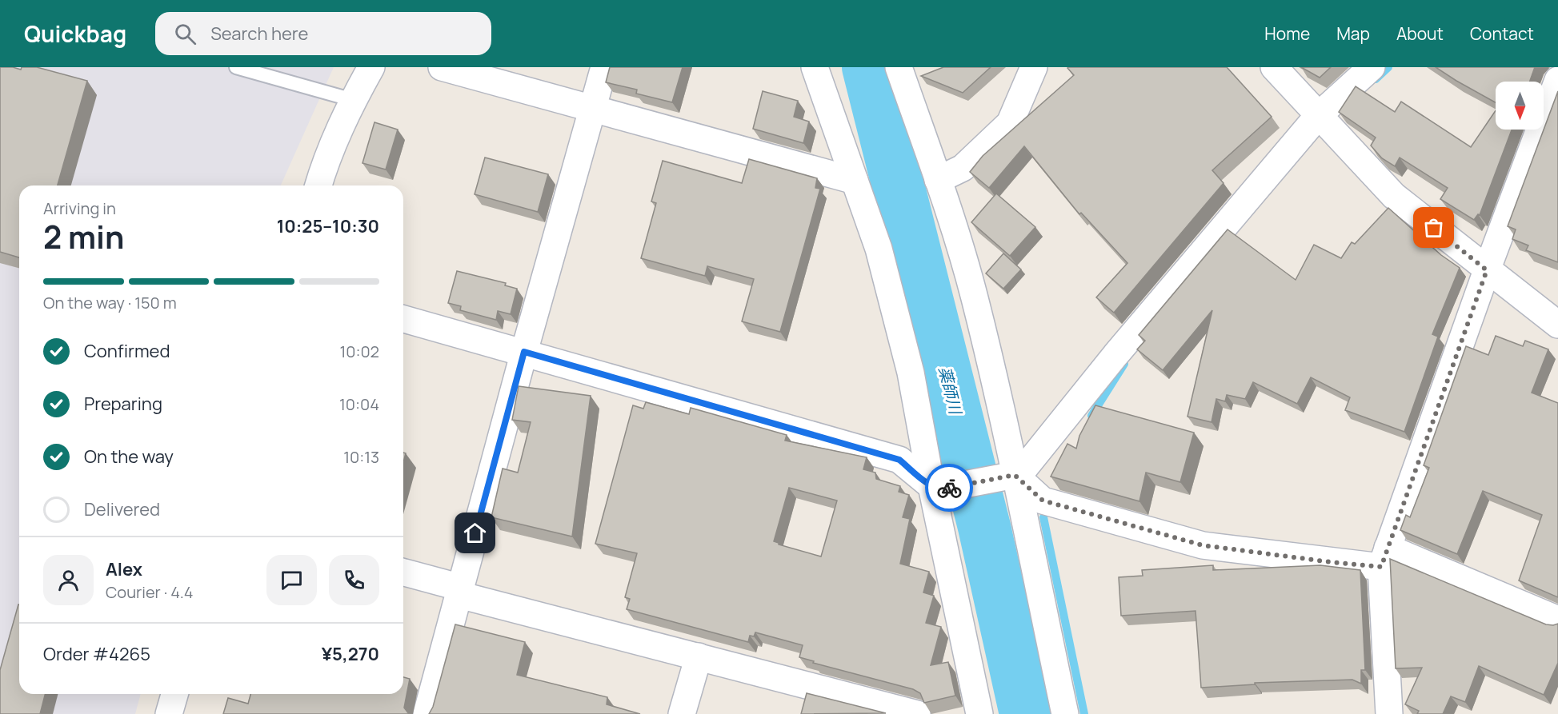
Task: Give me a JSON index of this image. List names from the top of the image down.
{
  "water": ["薬師川"],
  "north": "bottom",
  "page": {
    "header": "Quickbag",
    "search": "Search here",
    "nav": [
      "Home",
      "Map",
      "About",
      "Contact"
    ],
    "heading": ["2 min", "Arriving in", "10:25–10:30"],
    "panel": [
      "Alex",
      "Courier · 4.4",
      "Order #4265",
      "¥5,270"
    ],
    "bar": "On the way · 150 m",
    "list": [
      ["Confirmed", "10:02"],
      ["Preparing", "10:04"],
      ["On the way", "10:13"],
      "Delivered"
    ]
  }
}
